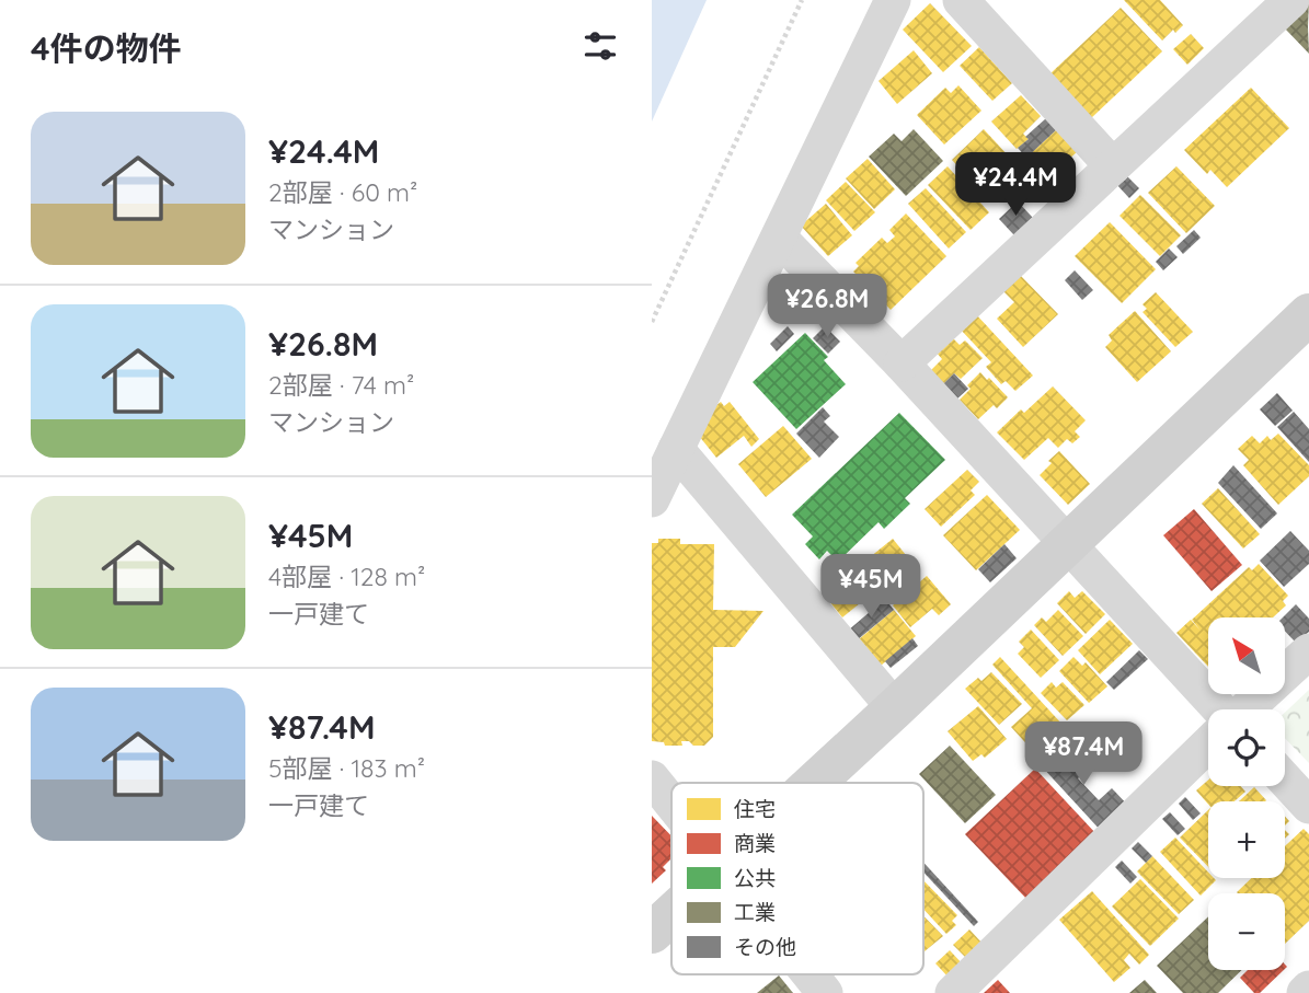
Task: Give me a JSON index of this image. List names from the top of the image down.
{
  "legend": [
    "住宅",
    "商業",
    "公共",
    "工業",
    "その他"
  ],
  "north": "top left",
  "page": {
    "heading": "4件の物件",
    "list": [
      {
        "name": "¥24.4M",
        "note": "2部屋 · 60 m² · マンション"
      },
      {
        "name": "¥26.8M",
        "note": "2部屋 · 74 m² · マンション"
      },
      {
        "name": "¥45M",
        "note": "4部屋 · 128 m² · 一戸建て"
      },
      {
        "name": "¥87.4M",
        "note": "5部屋 · 183 m² · 一戸建て"
      }
    ],
    "price": [
      "¥24.4M",
      "¥26.8M",
      "¥45M",
      "¥87.4M"
    ],
    "map_buttons": ["+", "−"]
  }
}
